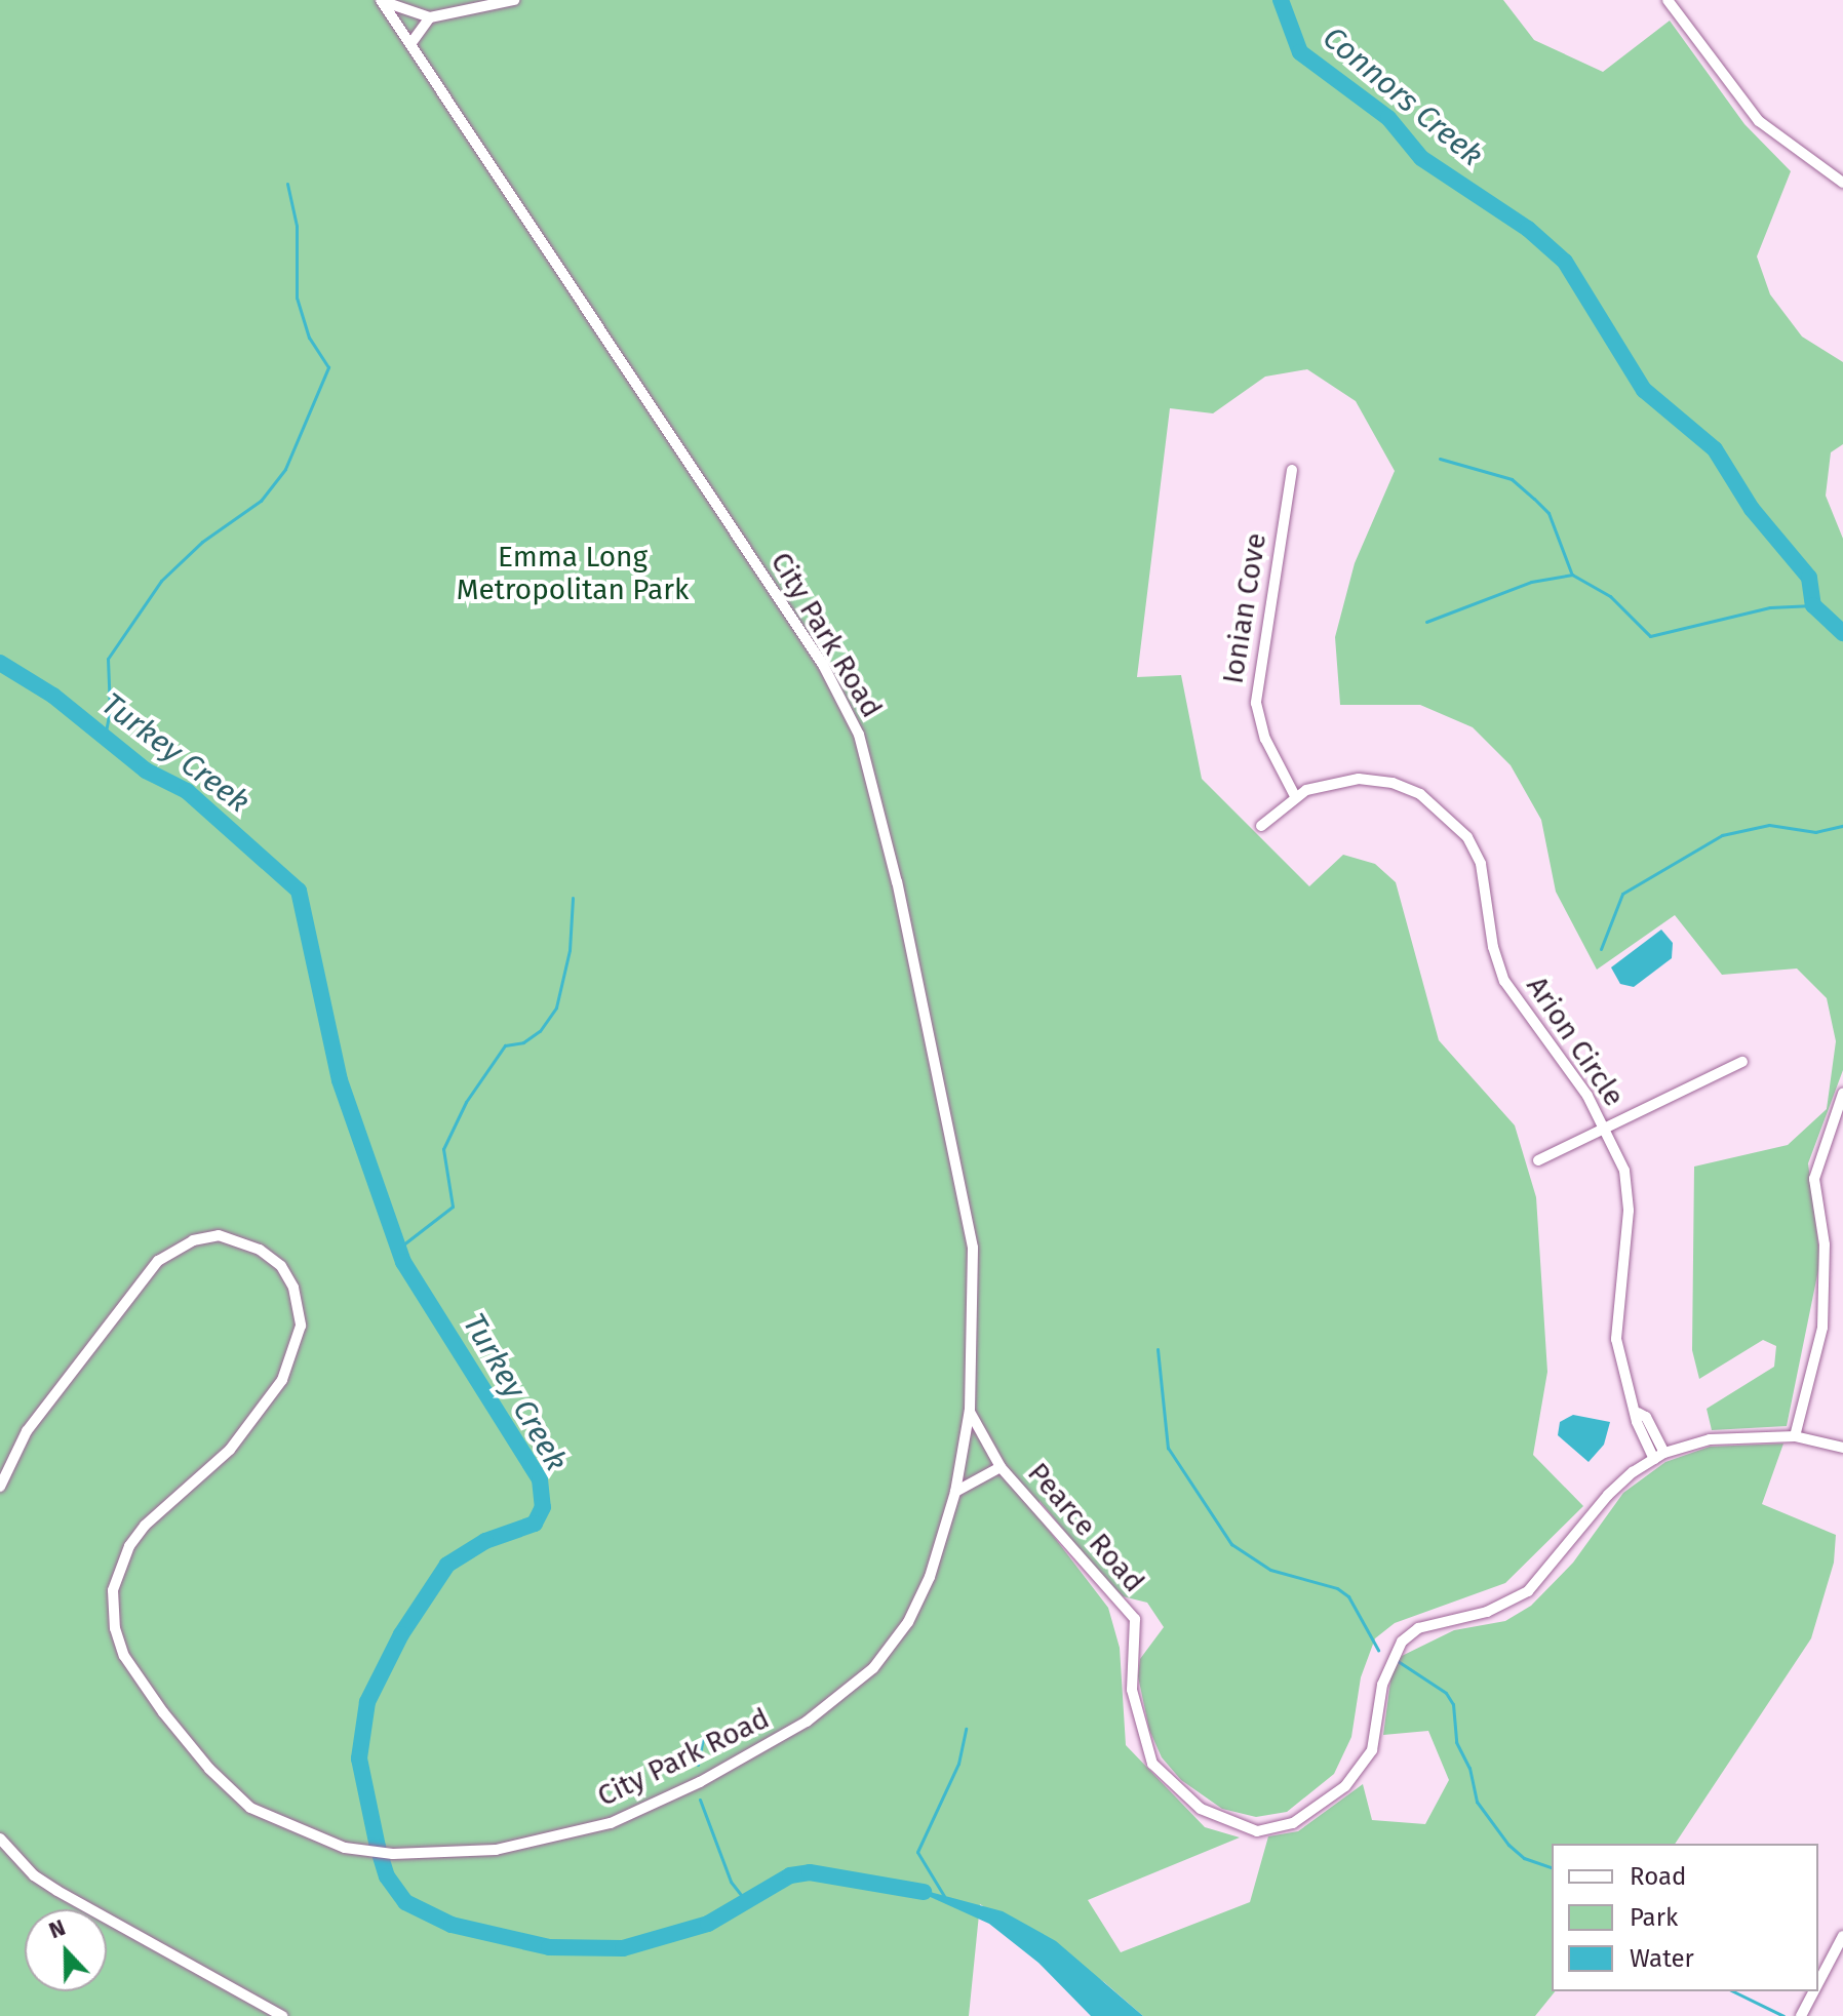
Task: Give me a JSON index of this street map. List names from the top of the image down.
{
  "streets": {
    "street": [
      "Ionian Cove",
      "City Park Road",
      "Arion Circle",
      "Pearce Road"
    ]
  },
  "crossings": [
    ["Ionian Cove", "Arion Circle"],
    ["City Park Road", "Pearce Road"],
    ["Arion Circle", "Pearce Road"]
  ],
  "water": ["Connors Creek", "Turkey Creek"],
  "parks": ["Emma Long Metropolitan Park"],
  "legend": ["Road", "Park", "Water"],
  "north": "top"
}
